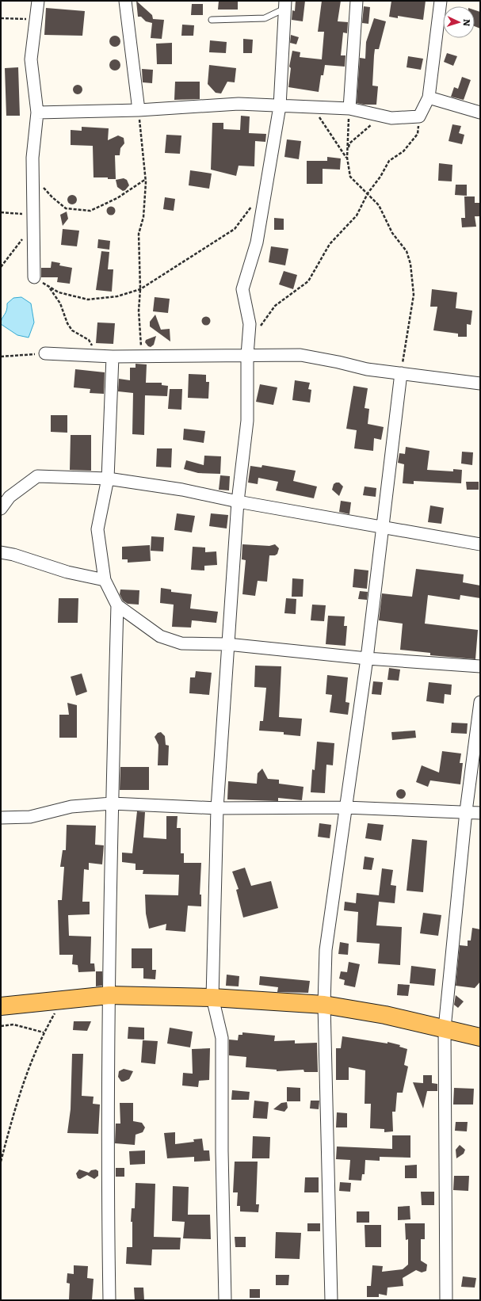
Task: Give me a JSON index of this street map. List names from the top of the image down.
{
  "north": "right"
}
